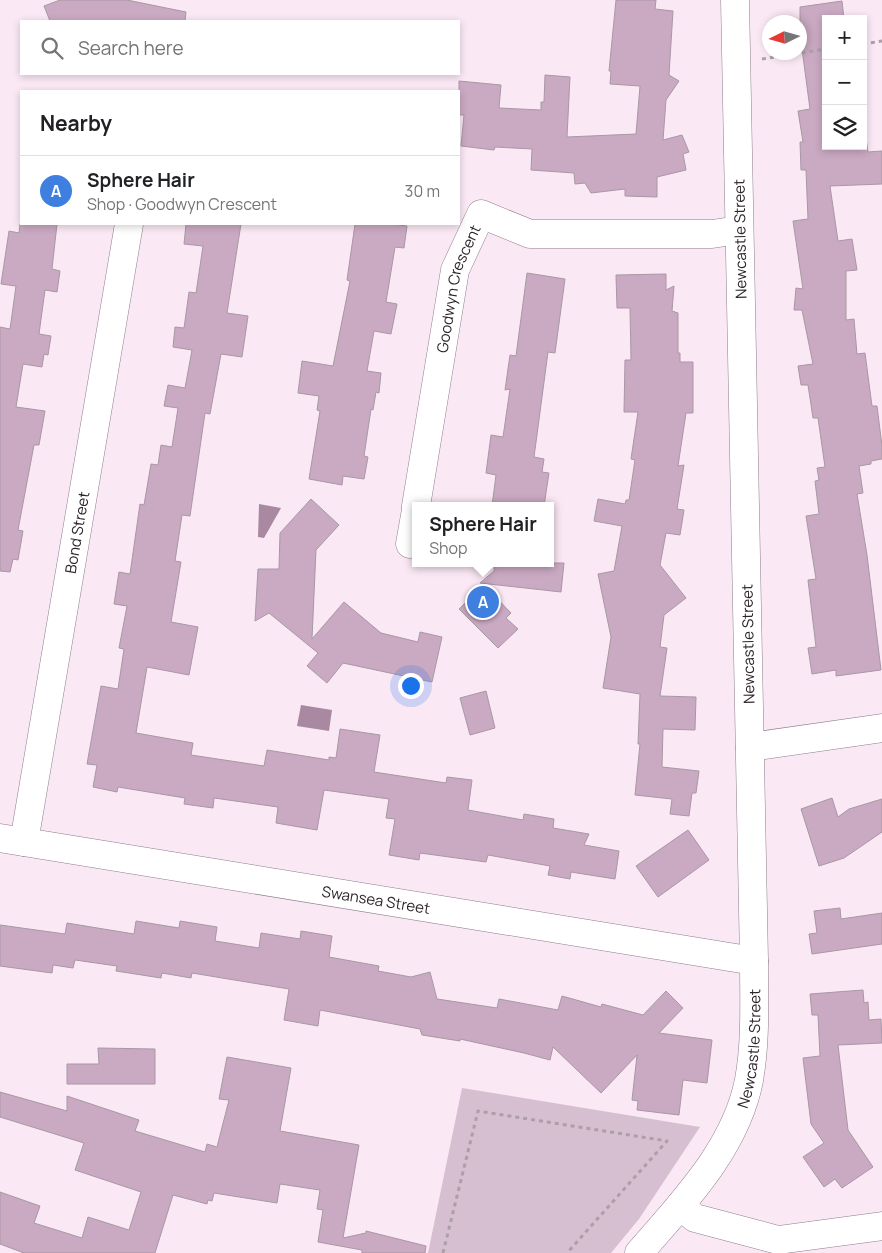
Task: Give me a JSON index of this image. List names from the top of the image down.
{
  "streets": {
    "street": [
      "Newcastle Street",
      "Goodwyn Crescent",
      "Bond Street",
      "Swansea Street"
    ]
  },
  "crossings": [
    ["Newcastle Street", "Goodwyn Crescent"],
    ["Newcastle Street", "Swansea Street"],
    ["Bond Street", "Swansea Street"]
  ],
  "north": "left",
  "page": {
    "map_buttons": ["+", "−"],
    "search": "Search here",
    "heading": "Nearby",
    "list": [
      {
        "mark": "A",
        "name": "Sphere Hair",
        "note": "Shop · Goodwyn Crescent",
        "value": "30 m"
      }
    ],
    "popup": ["Sphere Hair", "Shop"],
    "pins": "A"
  }
}
